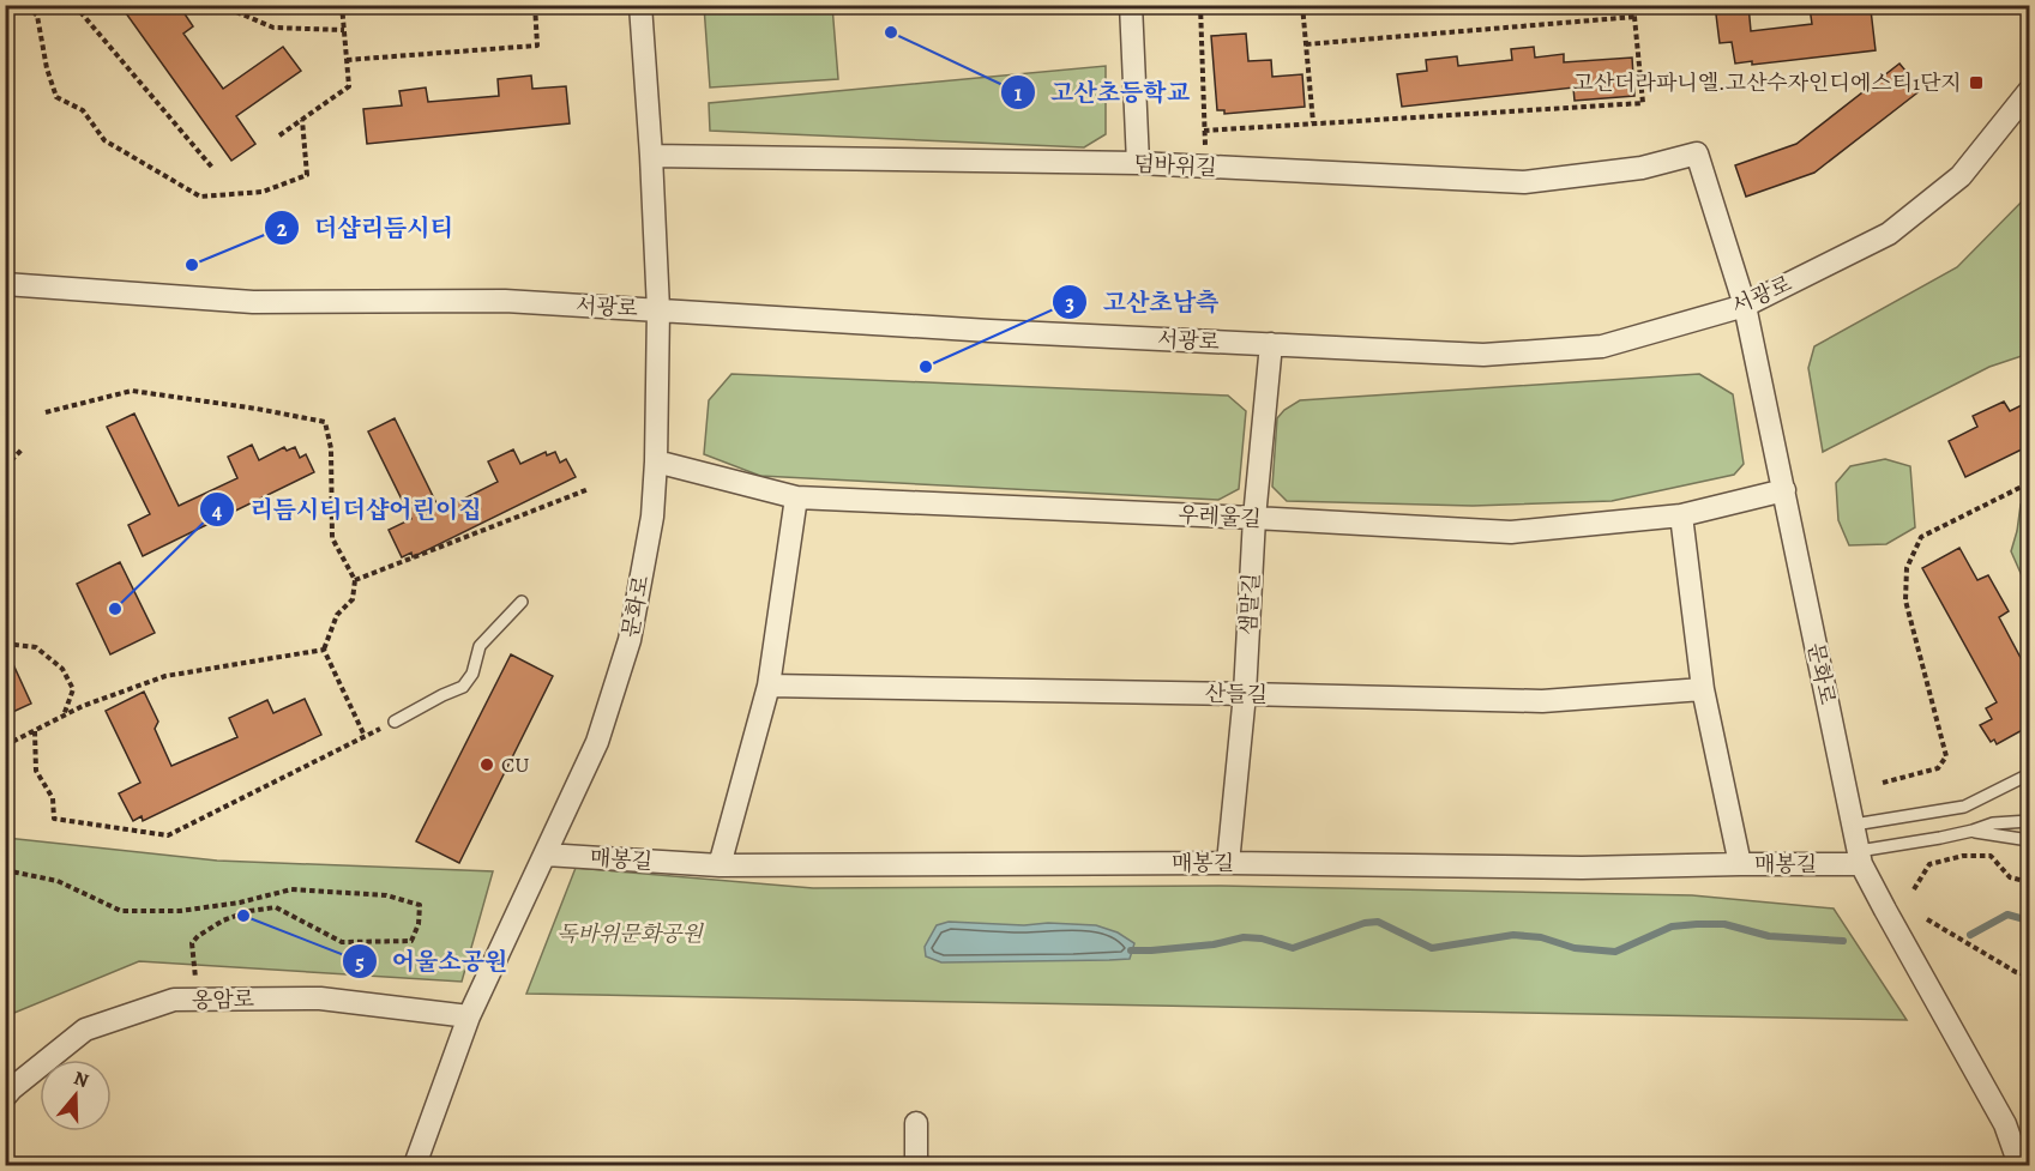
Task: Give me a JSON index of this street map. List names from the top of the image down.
{
  "streets": {
    "street": [
      "덤바위길",
      "서광로",
      "우레울길",
      "샘말길",
      "문화로",
      "산들길",
      "매봉길",
      "옹암로"
    ]
  },
  "crossings": [
    ["덤바위길", "문화로"],
    ["서광로", "샘말길"],
    ["서광로", "문화로"],
    ["우레울길", "샘말길"],
    ["우레울길", "문화로"],
    ["샘말길", "산들길"],
    ["샘말길", "매봉길"],
    ["문화로", "매봉길"],
    ["문화로", "옹암로"]
  ],
  "parks": ["독바위문화공원"],
  "places": {
    "other": [
      "고산초등학교",
      "더샵리듬시티",
      "고산초남측",
      "리듬시티더샵어린이집",
      "CU",
      "어울소공원"
    ],
    "transit": ["고산더라파니엘.고산수자인디에스티1단지"]
  },
  "north": "top"
}
